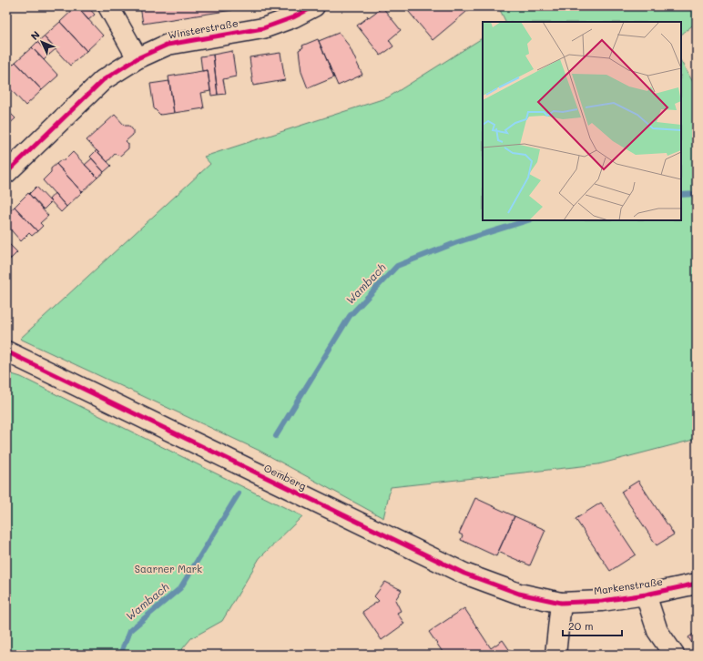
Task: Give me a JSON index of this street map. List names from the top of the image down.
{
  "streets": {
    "street": ["Winsterstraße", "Oemberg", "Markenstraße"]
  },
  "crossings": [
    ["Oemberg", "Markenstraße"]
  ],
  "water": ["Wambach"],
  "parks": ["Saarner Mark"],
  "scale_bar": "20 m",
  "north": "top left"
}
